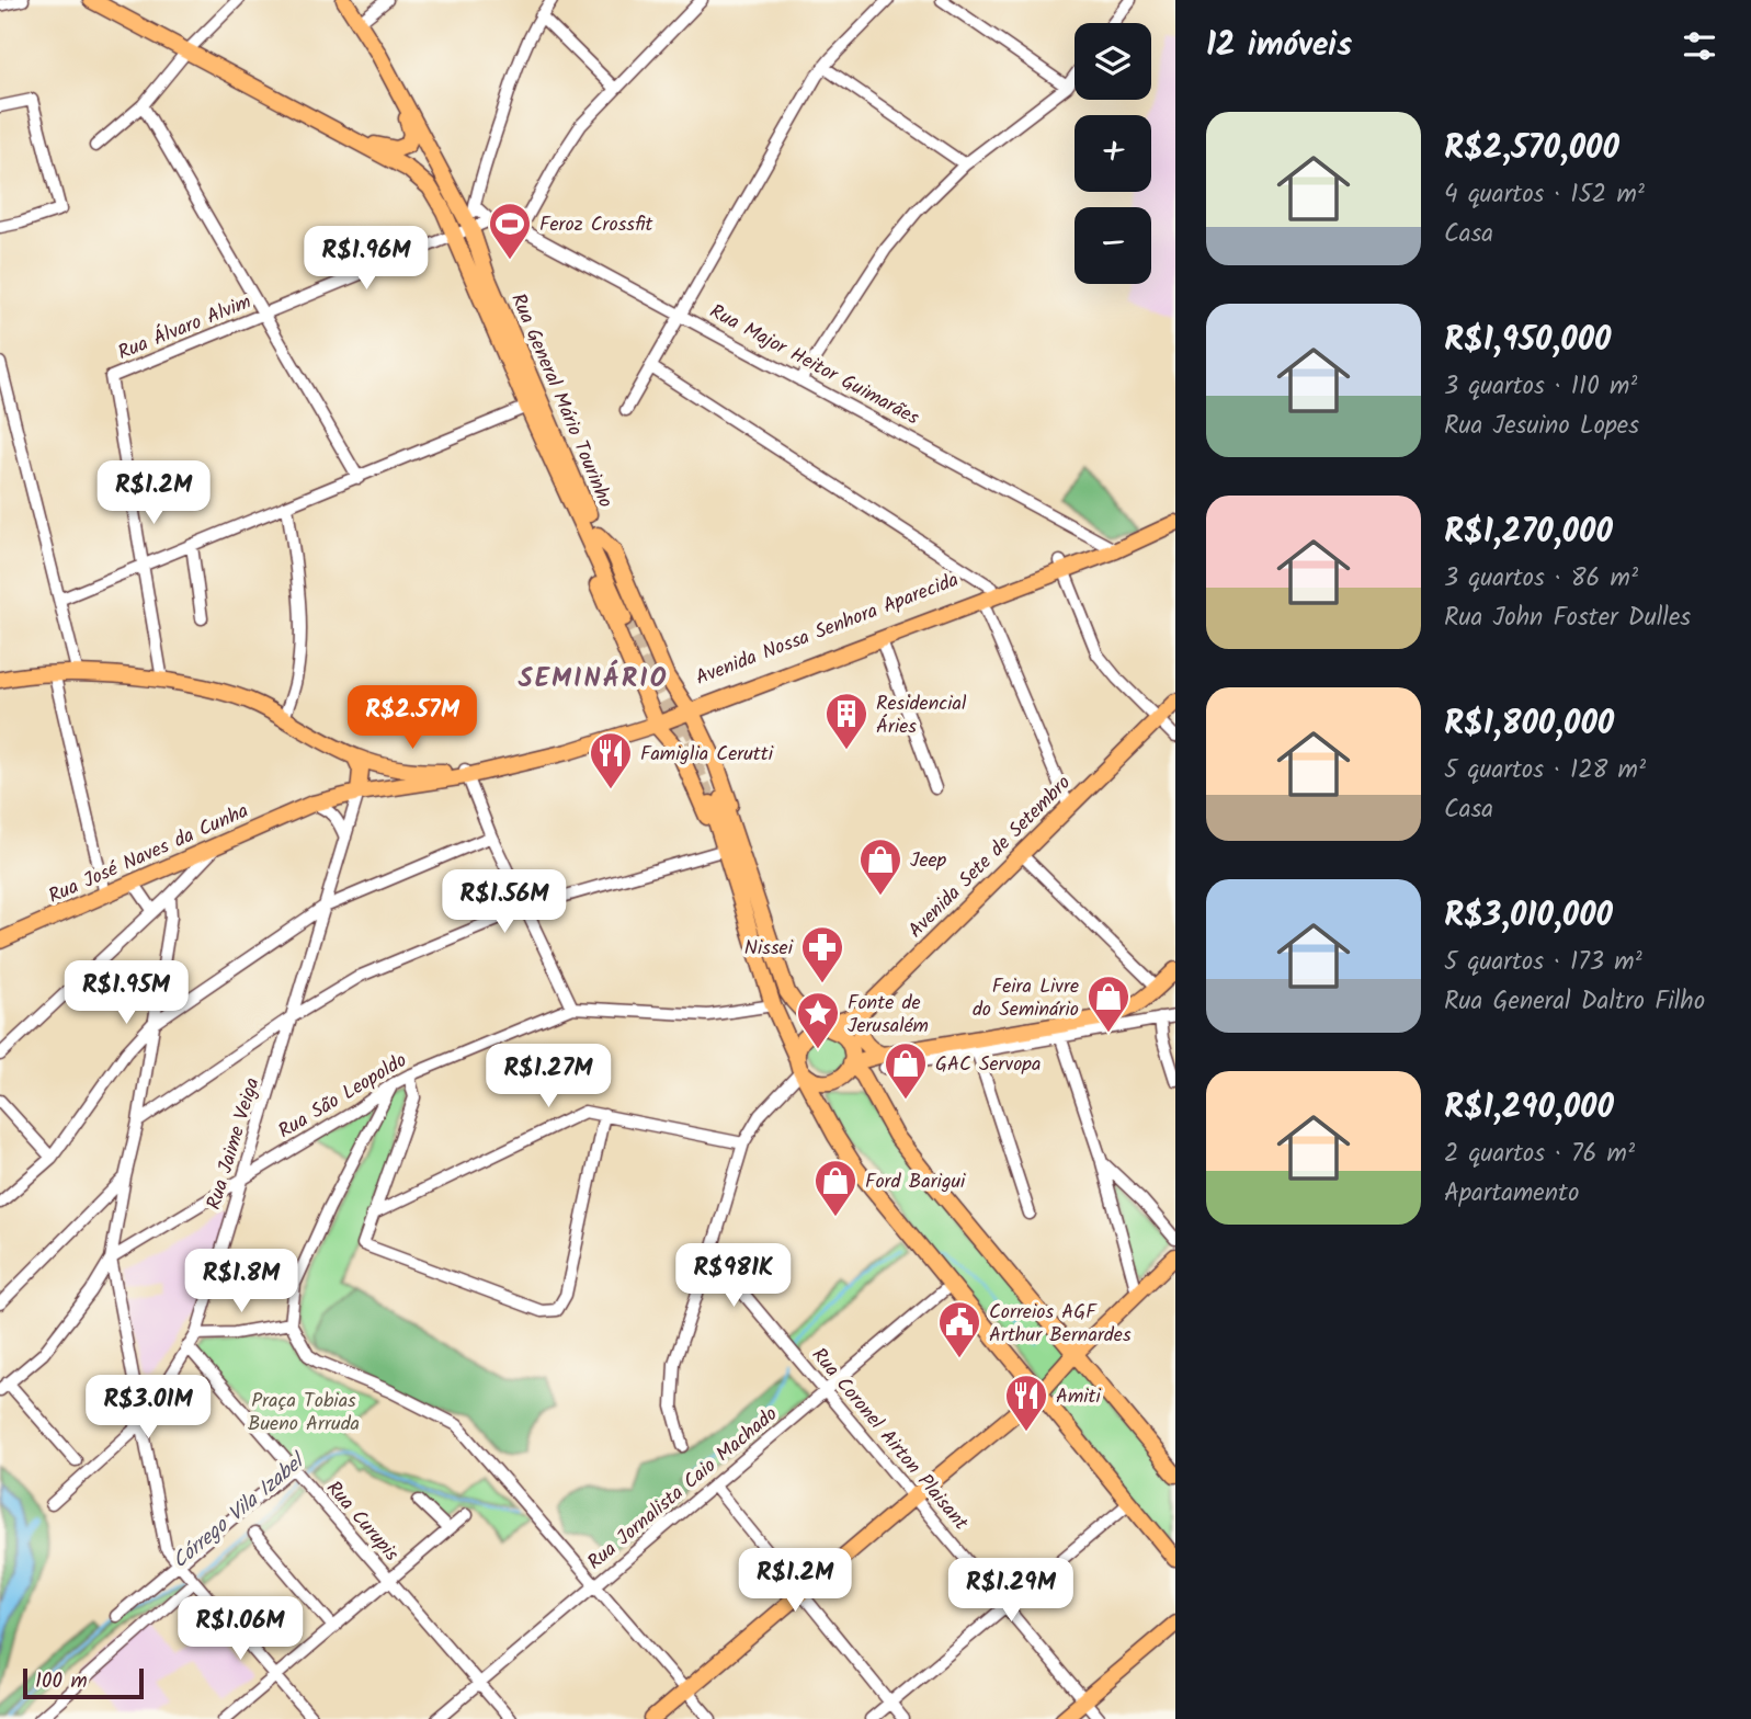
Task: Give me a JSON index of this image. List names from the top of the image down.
{
  "streets": {
    "main road": [
      "Rua General Mário Tourinho",
      "Avenida Nossa Senhora Aparecida",
      "Rua José Naves da Cunha",
      "Avenida Sete de Setembro"
    ],
    "street": [
      "Rua Álvaro Alvim",
      "Rua Major Heitor Guimarães",
      "Rua São Leopoldo",
      "Rua Jaime Veiga",
      "Rua Coronel Airton Plaisant",
      "Rua Jornalista Caio Machado",
      "Rua Curupis"
    ]
  },
  "crossings": [
    ["Rua Álvaro Alvim", "Rua General Mário Tourinho"],
    ["Rua Álvaro Alvim", "Avenida Nossa Senhora Aparecida"],
    ["Rua Major Heitor Guimarães", "Avenida Nossa Senhora Aparecida"],
    ["Avenida Nossa Senhora Aparecida", "Rua José Naves da Cunha"],
    ["Rua José Naves da Cunha", "Rua Jaime Veiga"],
    ["Rua São Leopoldo", "Rua Jaime Veiga"],
    ["Rua Jaime Veiga", "Rua Curupis"],
    ["Rua Coronel Airton Plaisant", "Rua Jornalista Caio Machado"],
    ["Rua Jornalista Caio Machado", "Rua Curupis"]
  ],
  "districts": ["SEMINÁRIO"],
  "water": ["Córrego Vila Izabel"],
  "parks": ["Praça Tobias Bueno Arruda"],
  "places": {
    "sports": ["Feroz Crossfit"],
    "building": ["Residencial Áries"],
    "restaurant": ["Famiglia Cerutti", "Amiti"],
    "shop": [
      "Jeep",
      "Feira Livre do Seminário",
      "GAC Servopa",
      "Ford Barigui"
    ],
    "pharmacy": ["Nissei"],
    "place": ["Fonte de Jerusalém"],
    "public building": ["Correios AGF Arthur Bernardes"]
  },
  "scale_bar": "100 m",
  "page": {
    "heading": "12 imóveis",
    "map_buttons": ["+", "−"],
    "list": [
      {
        "name": "R$2,570,000",
        "note": "4 quartos · 152 m² · Casa"
      },
      {
        "name": "R$1,950,000",
        "note": "3 quartos · 110 m² · Rua Jesuino Lopes"
      },
      {
        "name": "R$1,270,000",
        "note": "3 quartos · 86 m² · Rua John Foster Dulles"
      },
      {
        "name": "R$1,800,000",
        "note": "5 quartos · 128 m² · Casa"
      },
      {
        "name": "R$3,010,000",
        "note": "5 quartos · 173 m² · Rua General Daltro Filho"
      },
      {
        "name": "R$1,290,000",
        "note": "2 quartos · 76 m² · Apartamento"
      }
    ],
    "price": [
      "R$1.96M",
      "R$1.2M",
      "R$2.57M",
      "R$1.56M",
      "R$1.95M",
      "R$1.27M",
      "R$981K",
      "R$1.8M",
      "R$3.01M",
      "R$1.2M",
      "R$1.29M",
      "R$1.06M"
    ],
    "scale": "100 m"
  }
}
